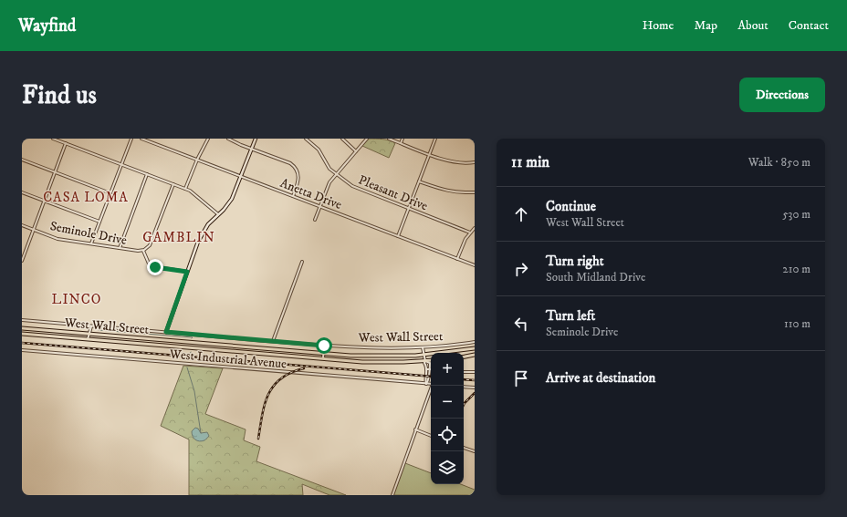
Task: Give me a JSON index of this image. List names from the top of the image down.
{
  "streets": {
    "main road": ["West Wall Street"],
    "street": [
      "Pleasant Drive",
      "Anetta Drive",
      "Seminole Drive",
      "West Industrial Avenue"
    ]
  },
  "districts": ["CASA LOMA", "GAMBLIN", "LINCO"],
  "page": {
    "header": "Wayfind",
    "nav": [
      "Home",
      "Map",
      "About",
      "Contact"
    ],
    "buttons": "Directions",
    "title": "Find us",
    "heading": ["11 min", "Walk · 850 m"],
    "list": [
      ["Continue", "West Wall Street", "530 m"],
      ["Turn right", "South Midland Drive", "210 m"],
      ["Turn left", "Seminole Drive", "110 m"],
      "Arrive at destination"
    ],
    "map_buttons": ["+", "−"]
  }
}
